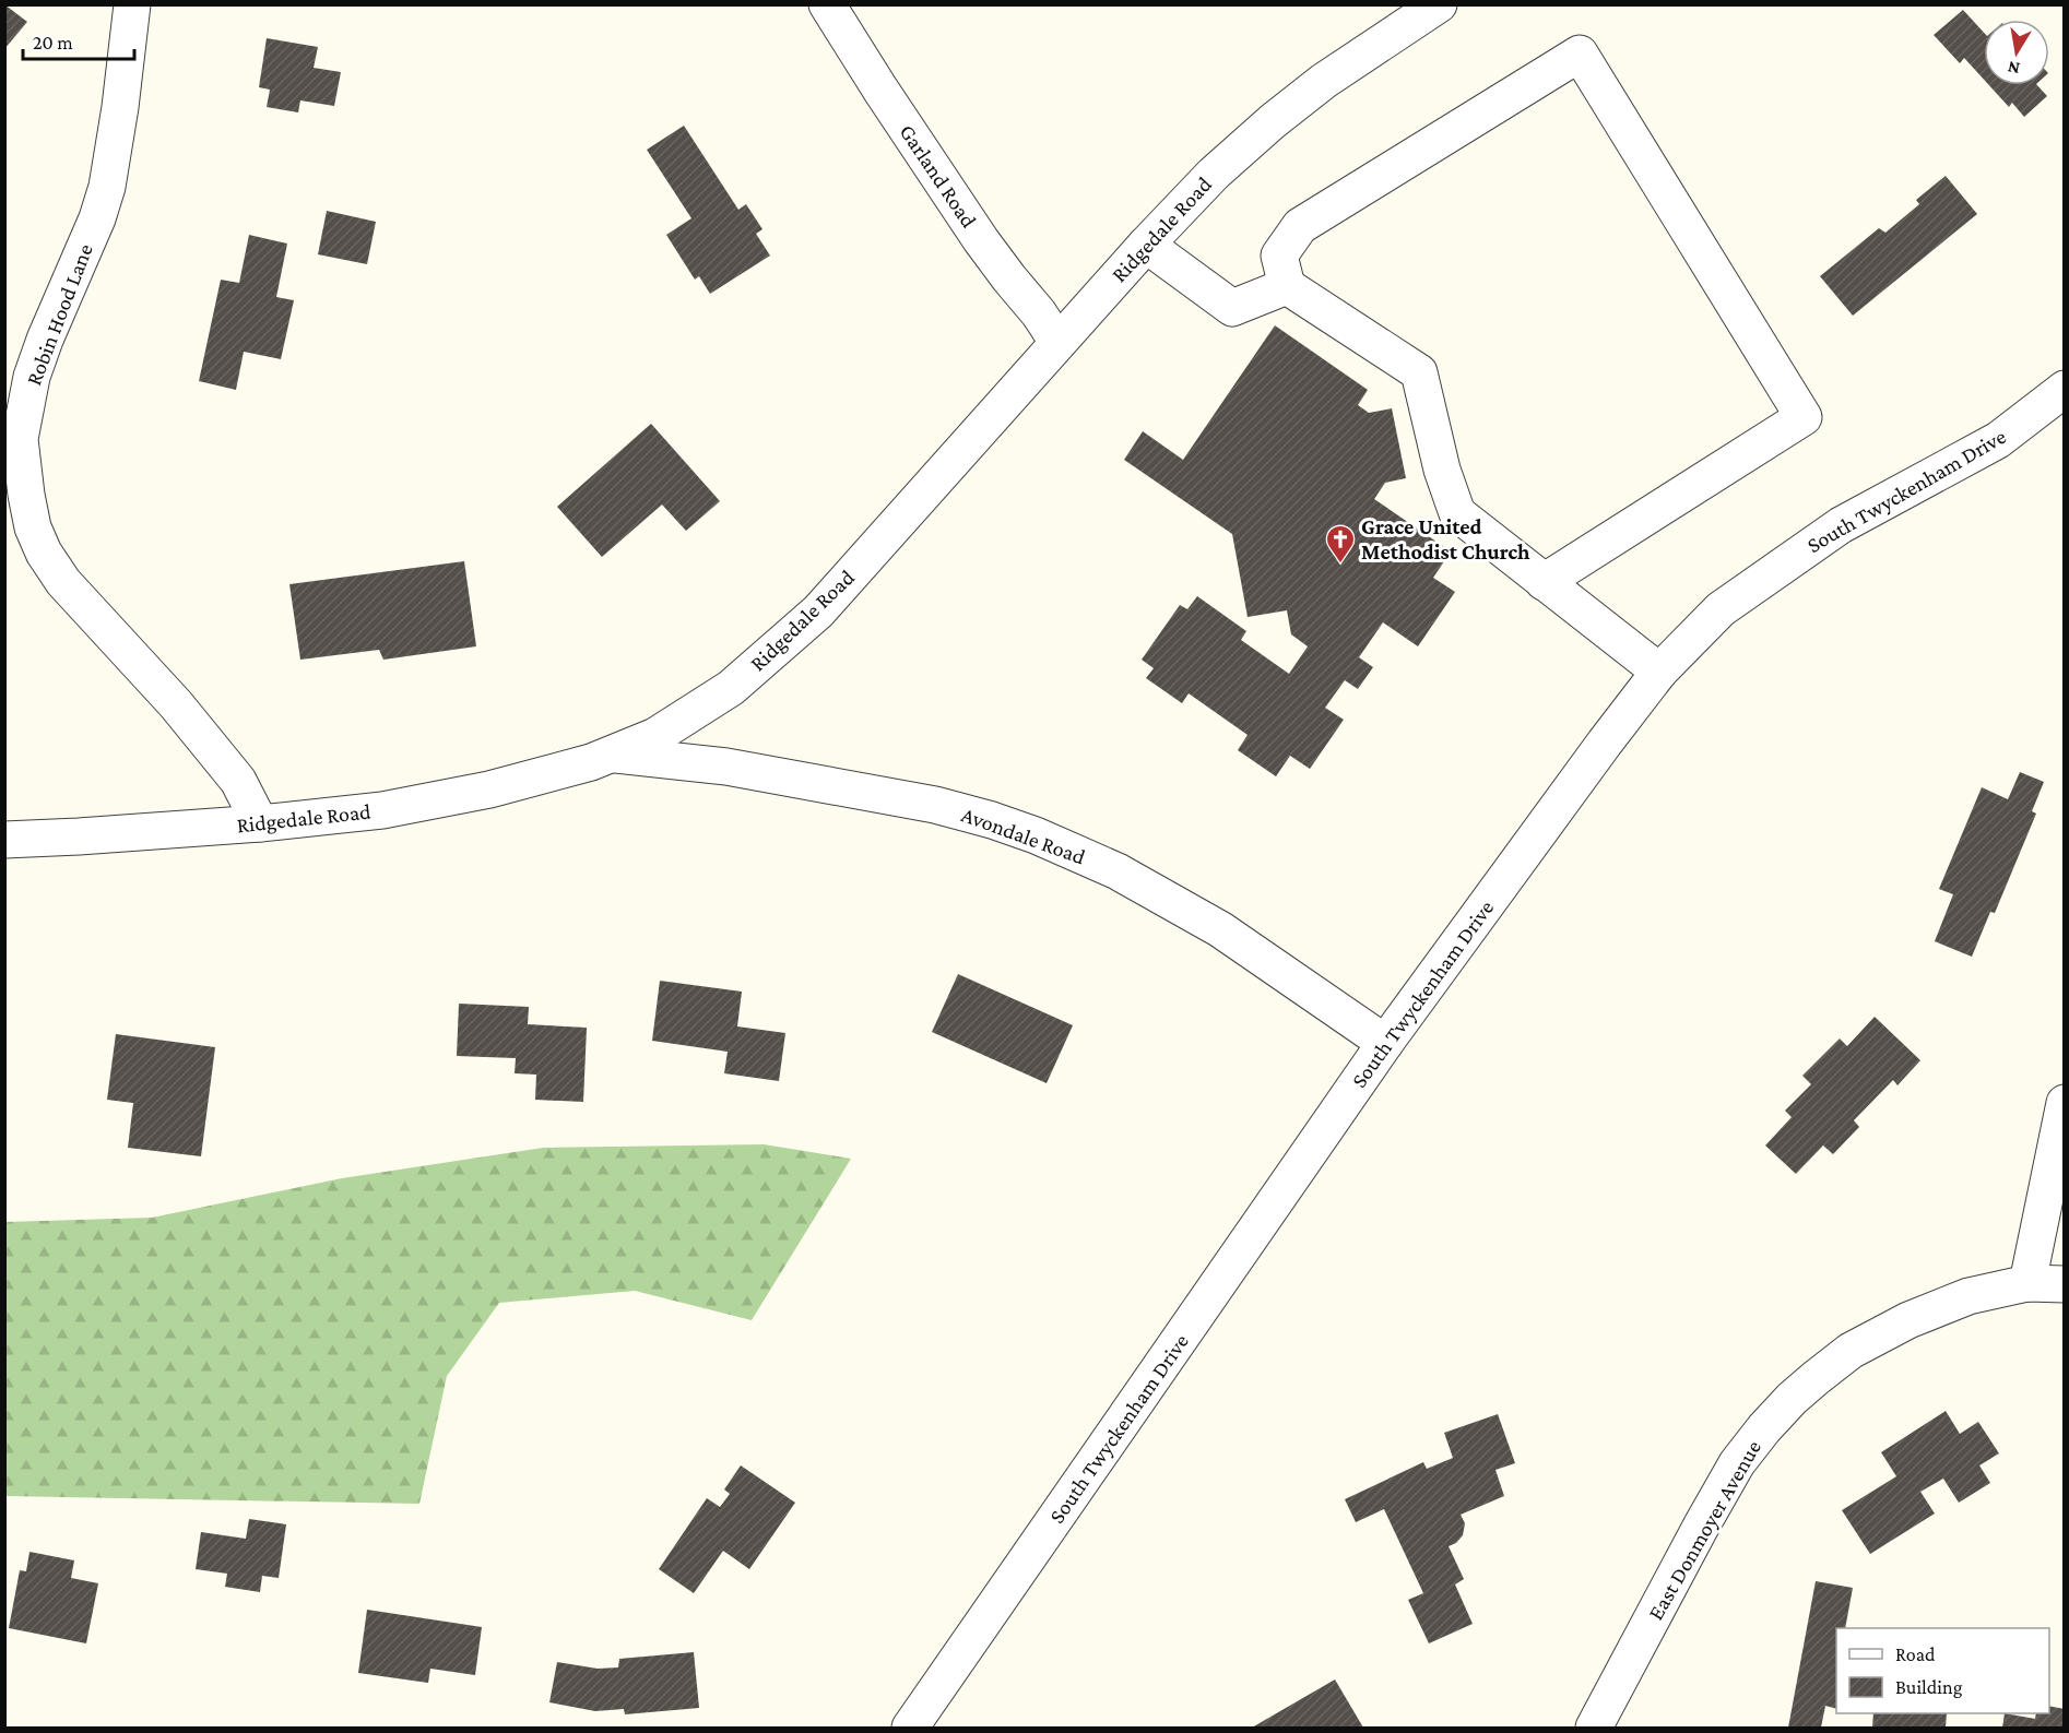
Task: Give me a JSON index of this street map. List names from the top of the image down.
{
  "streets": {
    "street": [
      "Garland Road",
      "Ridgedale Road",
      "Robin Hood Lane",
      "South Twyckenham Drive",
      "Avondale Road",
      "East Donmoyer Avenue"
    ]
  },
  "crossings": [
    ["Garland Road", "Ridgedale Road"],
    ["Ridgedale Road", "Robin Hood Lane"],
    ["Ridgedale Road", "Avondale Road"],
    ["South Twyckenham Drive", "Avondale Road"]
  ],
  "places": {
    "church": ["Grace United Methodist Church"]
  },
  "legend": ["Road", "Building"],
  "scale_bar": "20 m",
  "north": "bottom"
}
